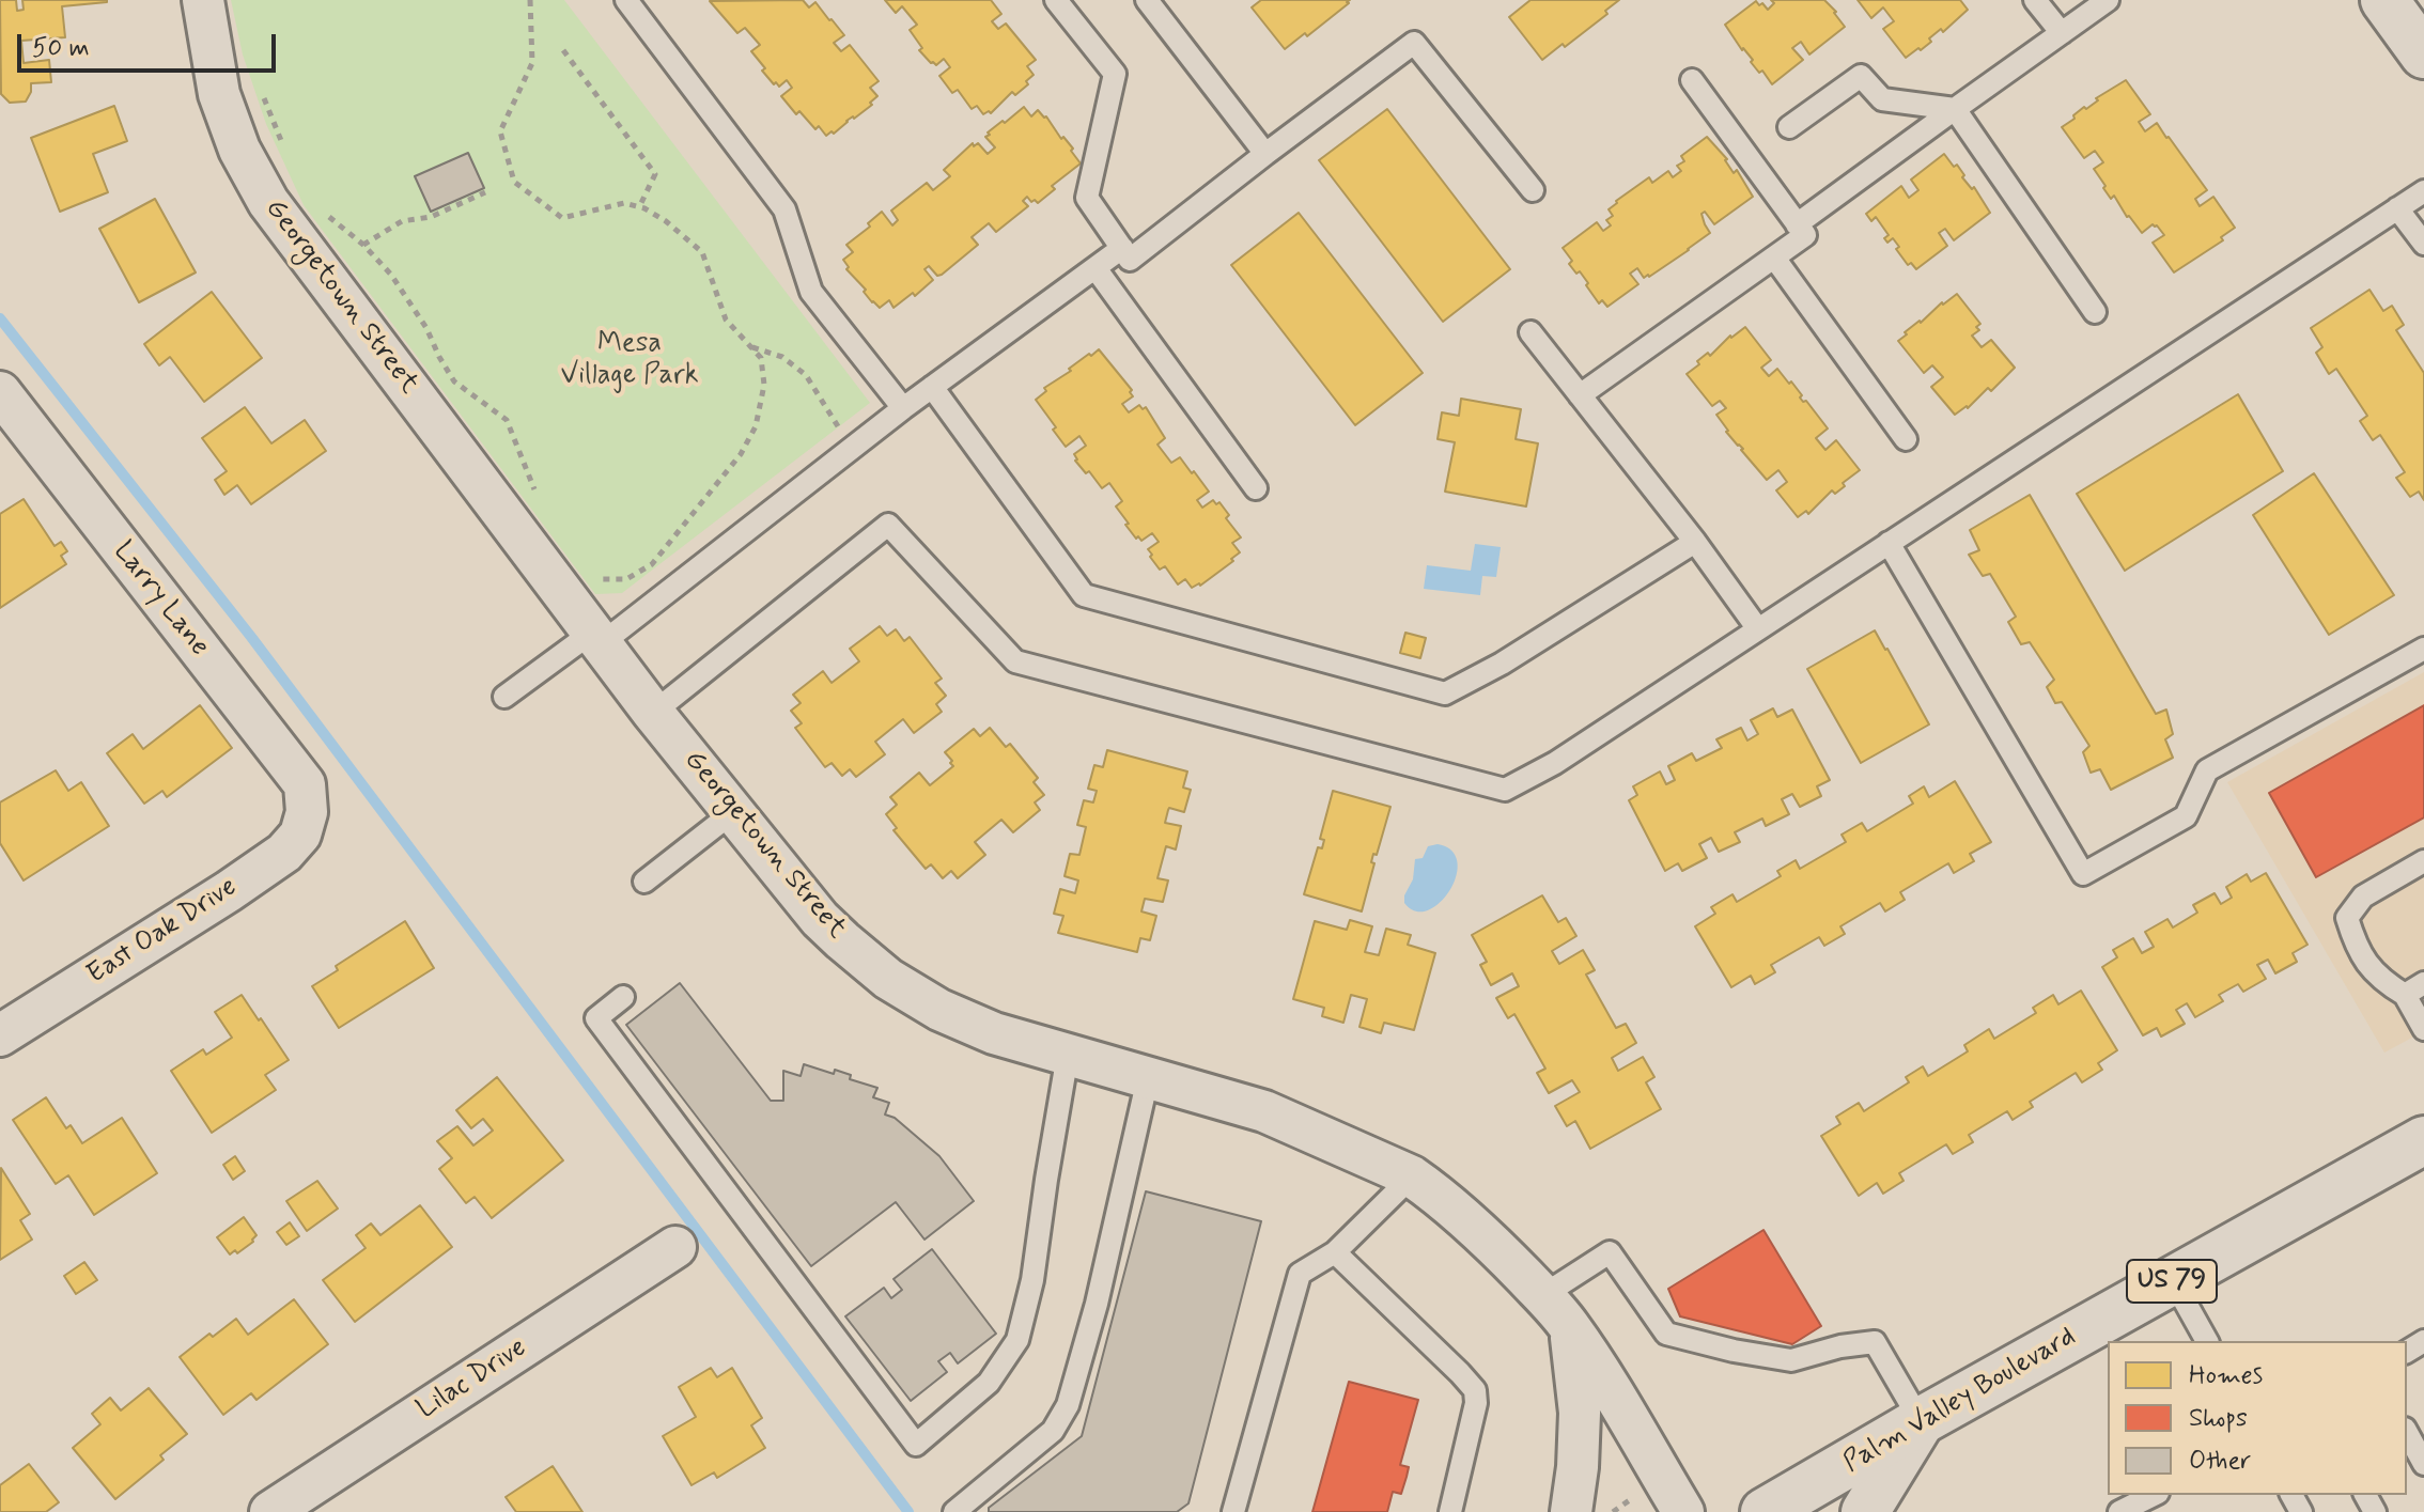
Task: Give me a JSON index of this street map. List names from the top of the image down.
{
  "streets": {
    "main road": ["US 79", "Palm Valley Boulevard"],
    "street": [
      "Georgetown Street",
      "Larry Lane",
      "East Oak Drive",
      "Lilac Drive"
    ]
  },
  "crossings": [
    ["Larry Lane", "East Oak Drive"]
  ],
  "parks": ["Mesa Village Park"],
  "legend": ["Homes", "Shops", "Other"],
  "scale_bar": "50 m"
}
